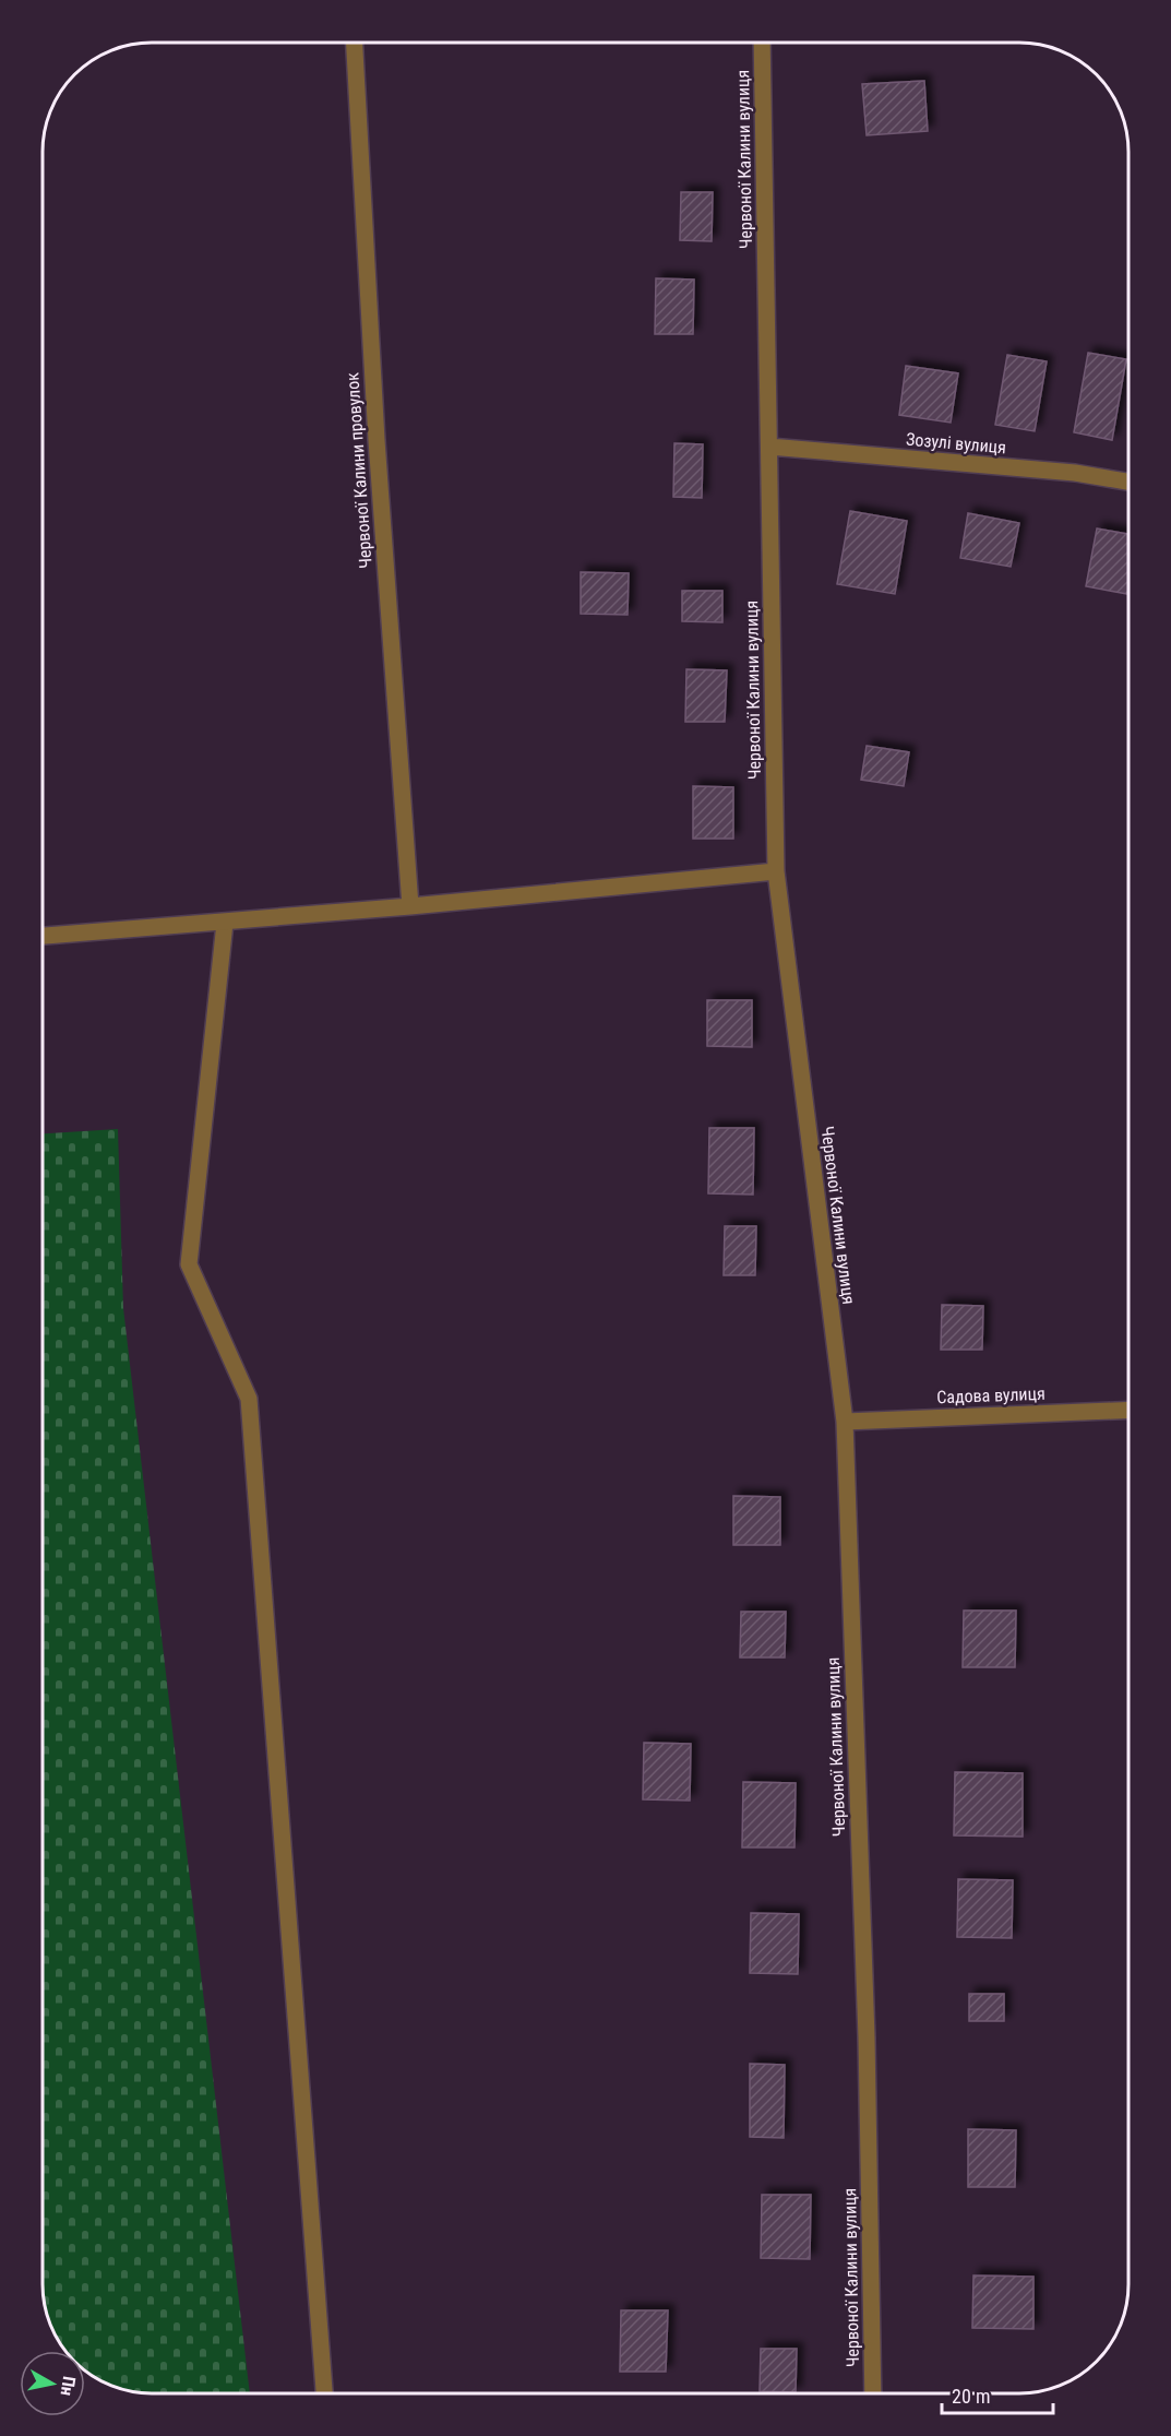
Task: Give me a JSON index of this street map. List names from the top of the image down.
{
  "streets": {
    "street": [
      "Червоної Калини вулиця",
      "Зозулі вулиця",
      "Червоної Калини провулок",
      "Садова вулиця"
    ]
  },
  "crossings": [
    ["Червоної Калини вулиця", "Зозулі вулиця"],
    ["Червоної Калини вулиця", "Садова вулиця"]
  ],
  "scale_bar": "20 m",
  "north": "right"
}
